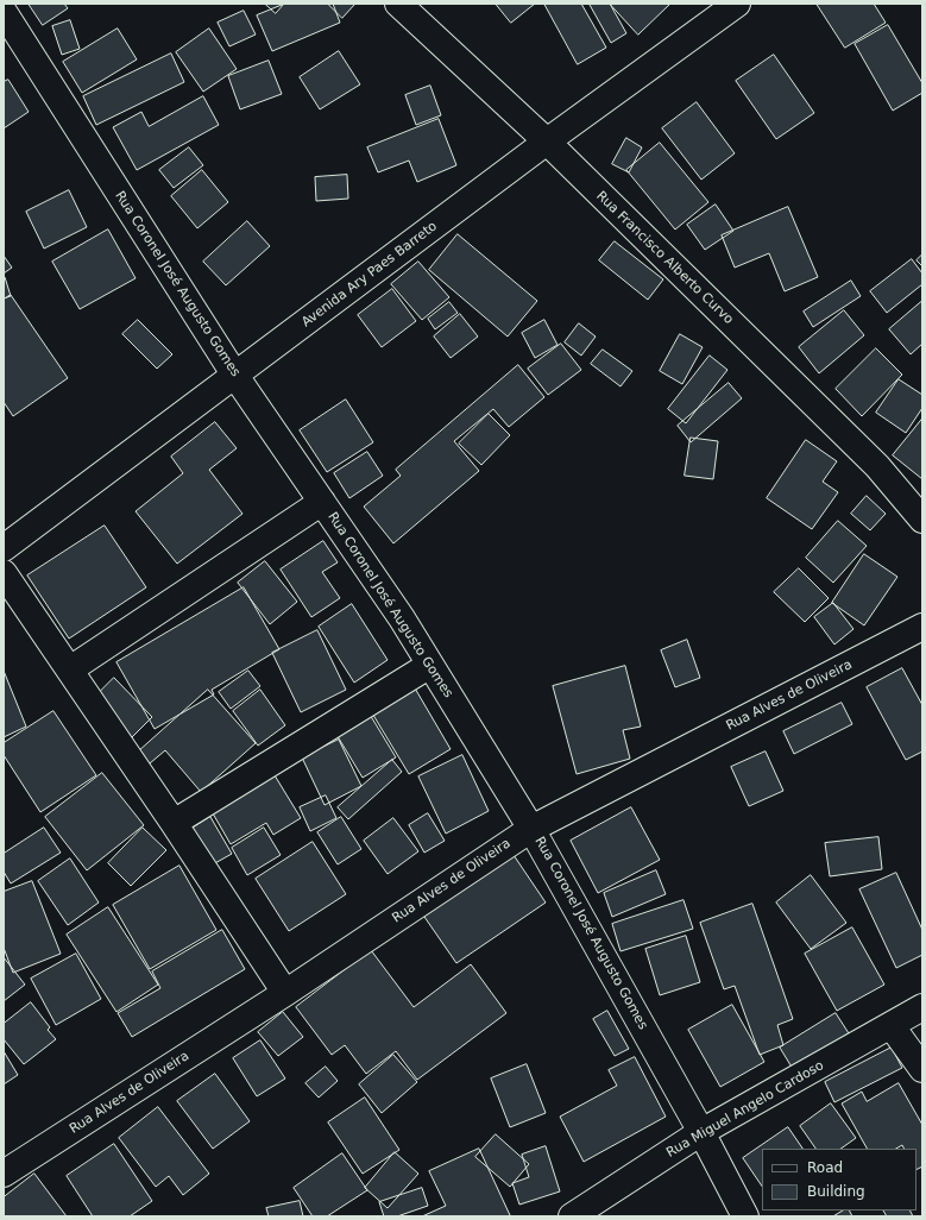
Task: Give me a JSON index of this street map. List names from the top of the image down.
{
  "streets": {
    "street": [
      "Rua Francisco Alberto Curvo",
      "Avenida Ary Paes Barreto",
      "Rua Coronel José Augusto Gomes",
      "Rua Alves de Oliveira",
      "Rua Miguel Angelo Cardoso"
    ]
  },
  "crossings": [
    ["Rua Francisco Alberto Curvo", "Avenida Ary Paes Barreto"],
    ["Avenida Ary Paes Barreto", "Rua Coronel José Augusto Gomes"],
    ["Rua Coronel José Augusto Gomes", "Rua Alves de Oliveira"],
    ["Rua Coronel José Augusto Gomes", "Rua Miguel Angelo Cardoso"]
  ],
  "legend": ["Road", "Building"]
}
